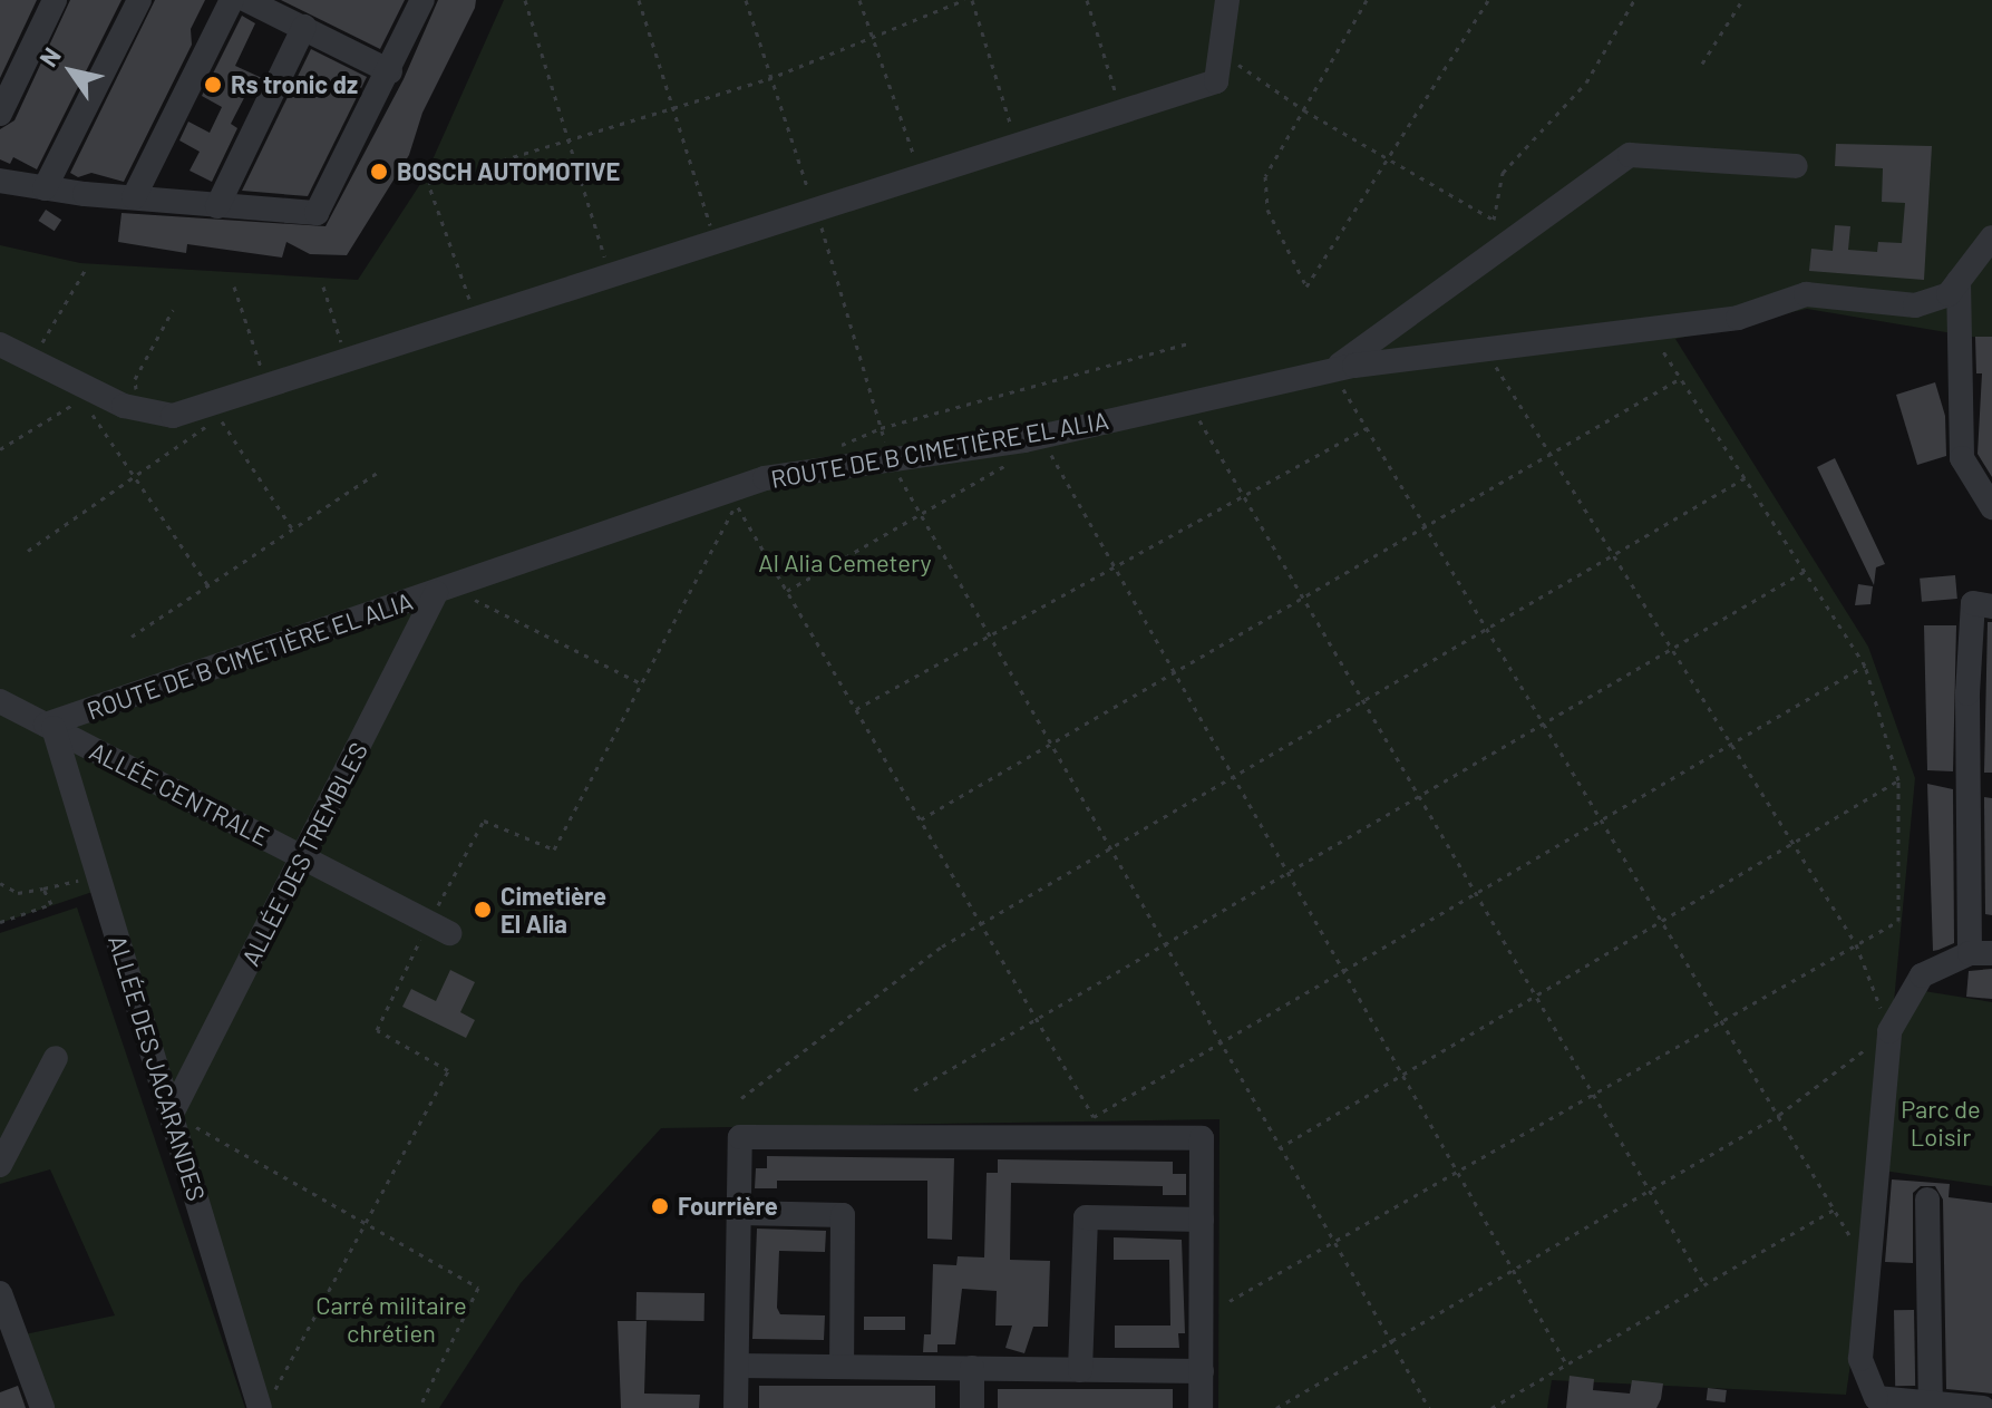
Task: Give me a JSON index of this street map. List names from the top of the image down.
{
  "streets": {
    "street": [
      "ROUTE DE B CIMETIÈRE EL ALIA",
      "ALLÉE CENTRALE",
      "ALLÉE DES TREMBLES",
      "ALLÉE DES JACARANDES"
    ]
  },
  "crossings": [
    ["ROUTE DE B CIMETIÈRE EL ALIA", "ALLÉE CENTRALE"],
    ["ROUTE DE B CIMETIÈRE EL ALIA", "ALLÉE DES TREMBLES"],
    ["ROUTE DE B CIMETIÈRE EL ALIA", "ALLÉE DES JACARANDES"],
    ["ALLÉE CENTRALE", "ALLÉE DES TREMBLES"],
    ["ALLÉE CENTRALE", "ALLÉE DES JACARANDES"],
    ["ALLÉE DES TREMBLES", "ALLÉE DES JACARANDES"]
  ],
  "parks": ["Al Alia Cemetery", "Parc de Loisir", "Carré militaire chrétien"],
  "places": [
    "Rs tronic dz",
    "BOSCH AUTOMOTIVE",
    "Cimetière El Alia",
    "Fourrière"
  ],
  "north": "top left"
}
